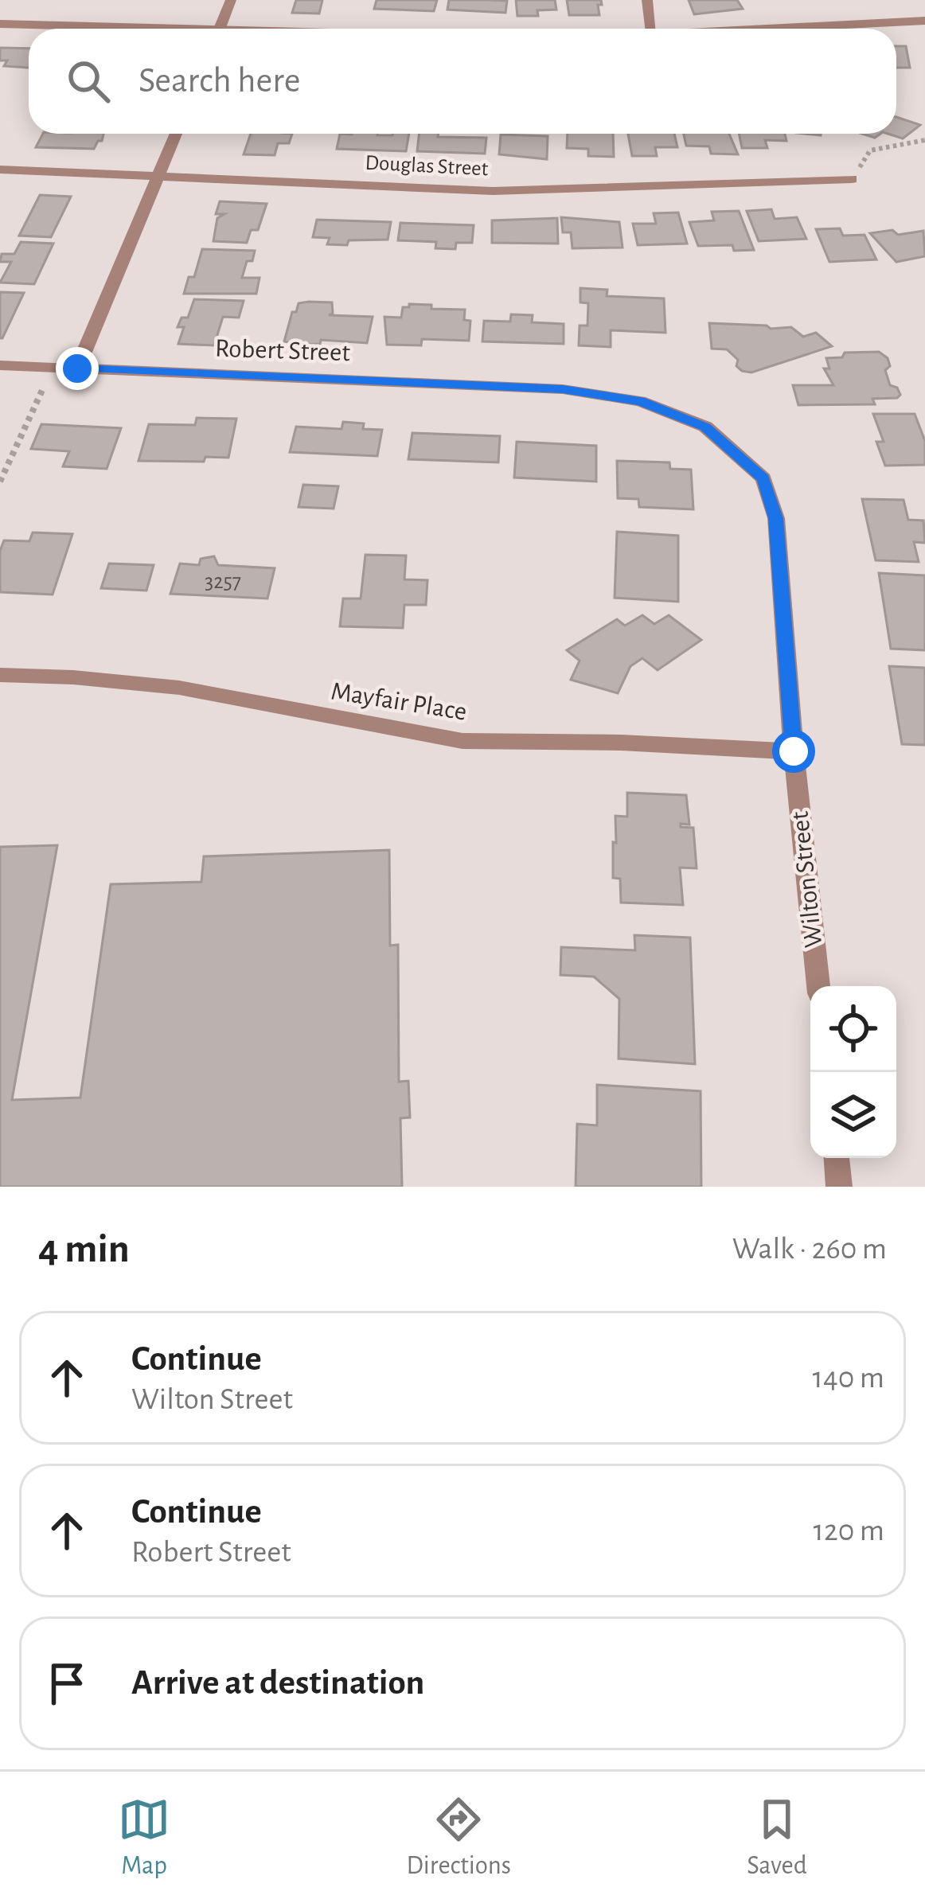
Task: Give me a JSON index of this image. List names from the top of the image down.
{
  "streets": {
    "street": [
      "Douglas Street",
      "Robert Street",
      "Mayfair Place",
      "Wilton Street"
    ]
  },
  "crossings": [
    ["Robert Street", "Wilton Street"],
    ["Mayfair Place", "Wilton Street"]
  ],
  "house_numbers": ["3257"],
  "page": {
    "search": "Search here",
    "heading": ["4 min", "Walk · 260 m"],
    "list": [
      ["Continue", "Wilton Street", "140 m"],
      ["Continue", "Robert Street", "120 m"],
      "Arrive at destination"
    ],
    "nav": ["Map", "Directions", "Saved"]
  }
}
